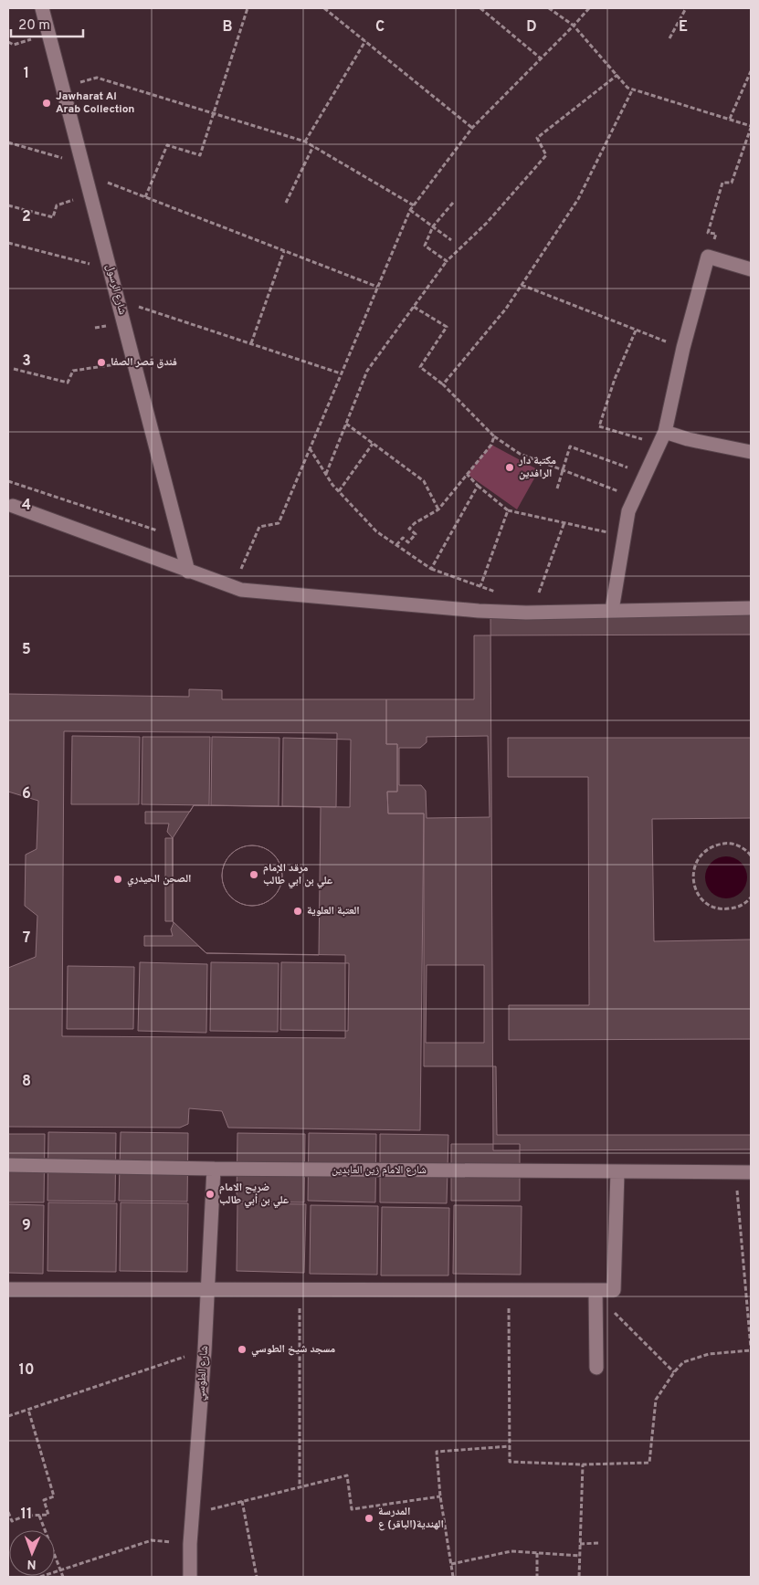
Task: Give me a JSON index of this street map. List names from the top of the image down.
{
  "streets": {
    "street": ["شارع الرسول", "شارع الامام زين العابدين", "شارع الطوسي"]
  },
  "crossings": [
    ["شارع الامام زين العابدين", "شارع الطوسي"]
  ],
  "places": [
    "Jawharat Al Arab Collection",
    "فندق قصر الصفا",
    "مكتبة دار الرافدين",
    "مرقد الإمام علي بن ابي طالب",
    "الصحن الحيدري",
    "العتبة العلوية",
    "ضريح الامام علي بن أبي طالب",
    "مسجد شيخ الطوسي",
    "المدرسة الهندية(الباقر) ع"
  ],
  "scale_bar": "20 m",
  "north": "bottom",
  "grid": {
    "columns": [
      "B",
      "C",
      "D",
      "E"
    ],
    "rows": [
      "1",
      "2",
      "3",
      "4",
      "5",
      "6",
      "7",
      "8",
      "9",
      "10",
      "11"
    ]
  }
}
